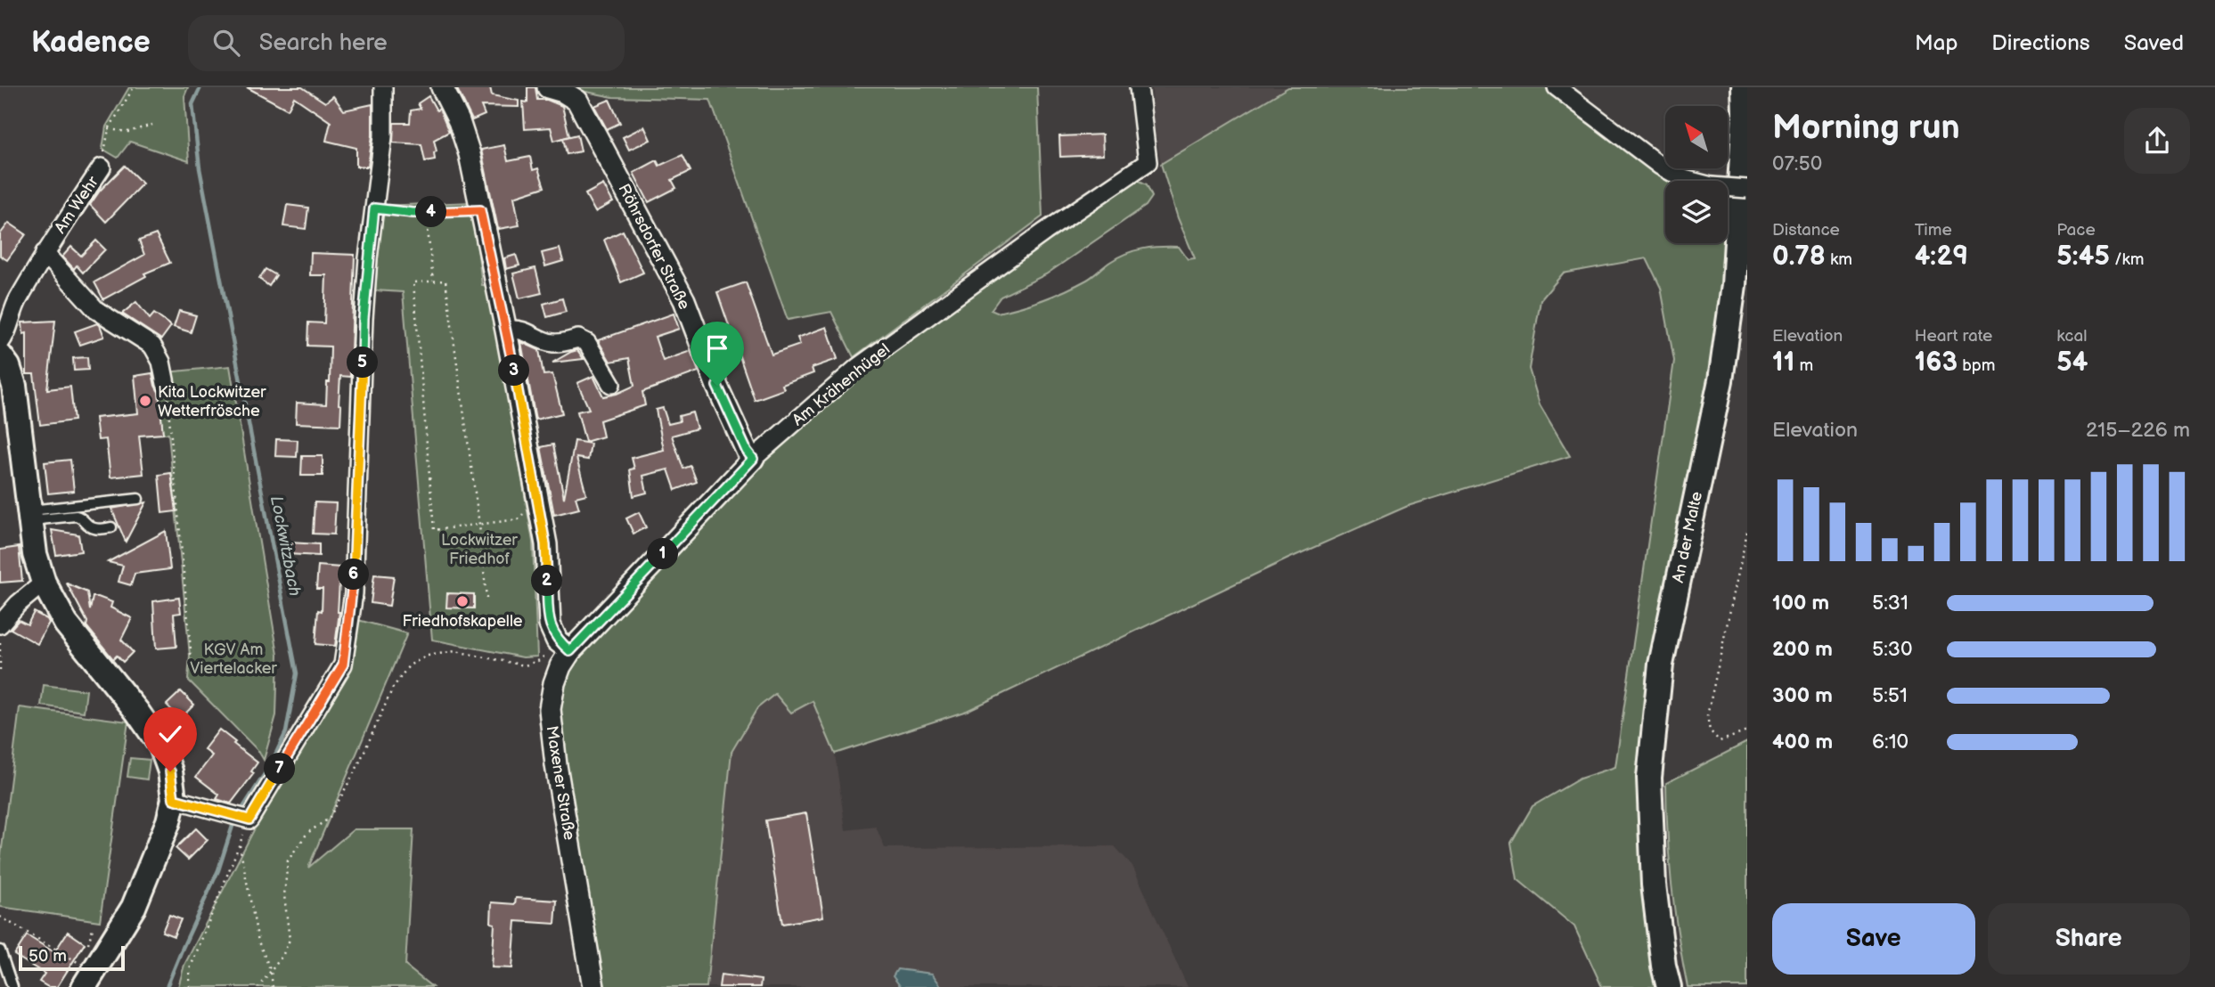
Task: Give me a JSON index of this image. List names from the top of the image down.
{
  "streets": {
    "main road": ["An der Malte"],
    "street": [
      "Am Wehr",
      "Röhrsdorfer Straße",
      "Am Krähenhügel",
      "Maxener Straße"
    ]
  },
  "crossings": [
    ["Röhrsdorfer Straße", "Am Krähenhügel"],
    ["Am Krähenhügel", "Maxener Straße"]
  ],
  "water": ["Lockwitzbach"],
  "parks": ["Lockwitzer Friedhof", "KGV Am Viertelacker"],
  "places": ["Kita Lockwitzer Wetterfrösche", "Friedhofskapelle"],
  "scale_bar": "50 m",
  "north": "top left",
  "page": {
    "header": "Kadence",
    "search": "Search here",
    "nav": ["Map", "Directions", "Saved"],
    "heading": ["Morning run", "07:50"],
    "stats": [
      ["Distance", "0.78 km"],
      ["Time", "4:29"],
      ["Pace", "5:45 /km"],
      ["Elevation", "11 m"],
      ["Heart rate", "163 bpm"],
      ["kcal", "54"]
    ],
    "pins": [
      "4",
      "5",
      "3",
      "1",
      "6",
      "2",
      "7"
    ],
    "chart": ["Elevation", "215–226 m"],
    "list": [
      {
        "name": "100 m",
        "note": "5:31"
      },
      {
        "name": "200 m",
        "note": "5:30"
      },
      {
        "name": "300 m",
        "note": "5:51"
      },
      {
        "name": "400 m",
        "note": "6:10"
      }
    ],
    "buttons": ["Save", "Share"],
    "scale": "50 m"
  }
}
